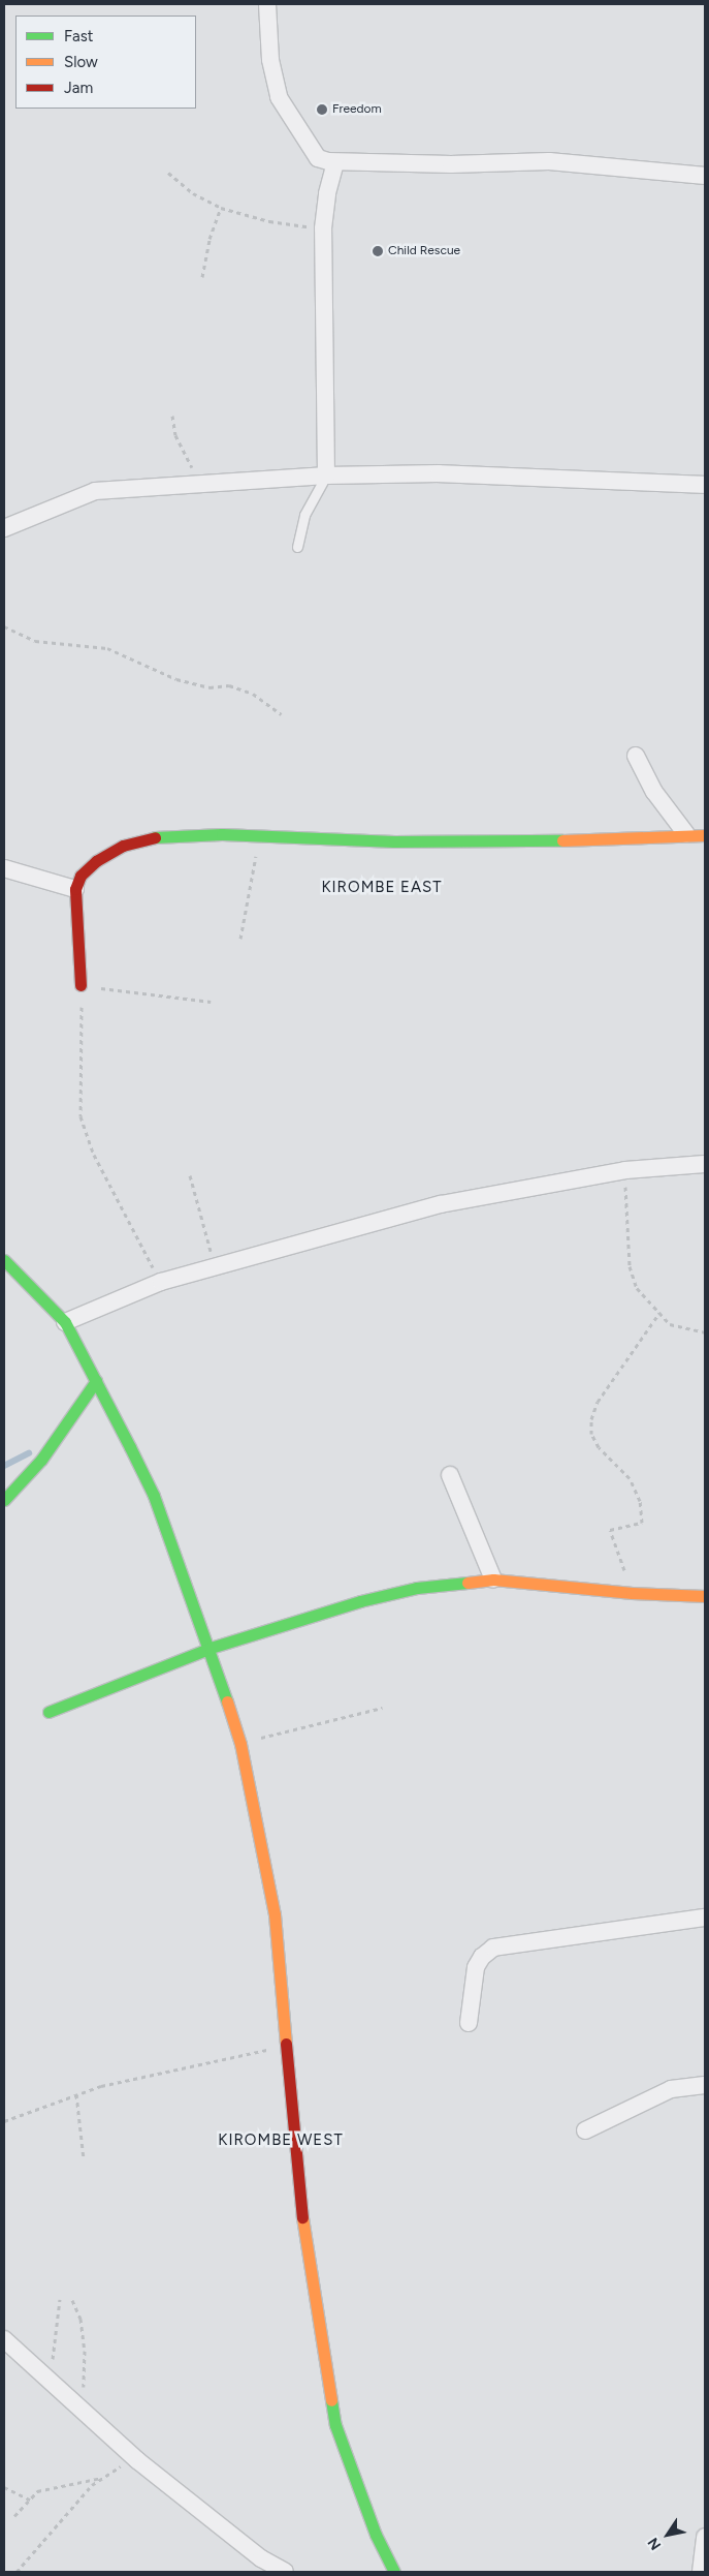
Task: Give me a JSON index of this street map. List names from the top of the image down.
{
  "districts": ["KIROMBE EAST", "KIROMBE WEST"],
  "places": ["Freedom", "Child Rescue"],
  "legend": ["Fast", "Slow", "Jam"],
  "north": "bottom left"
}
